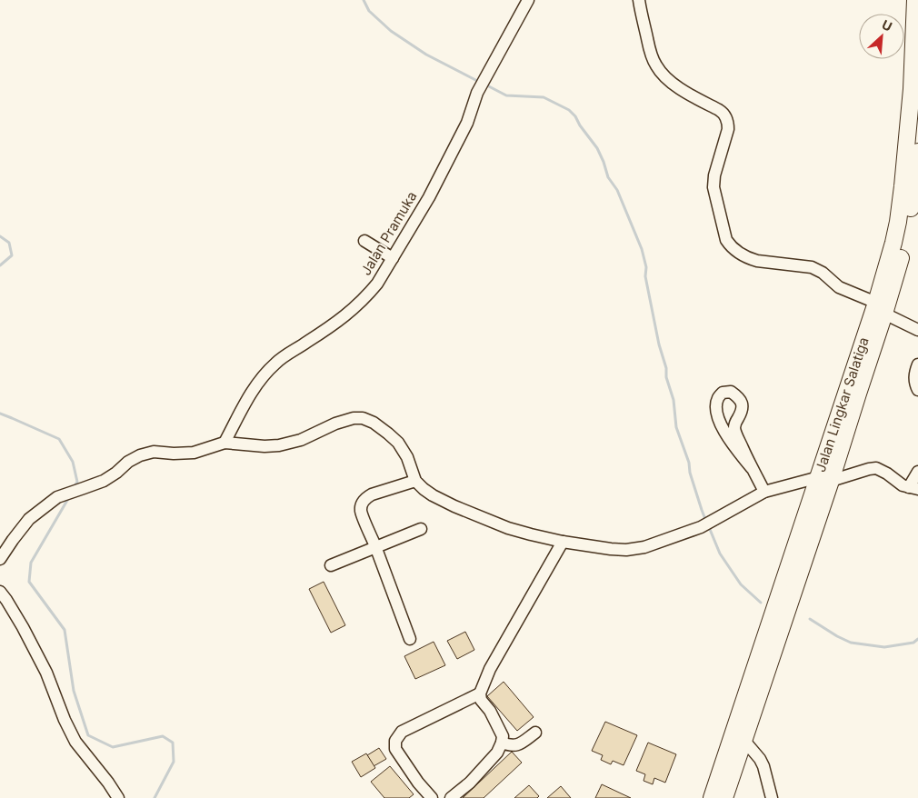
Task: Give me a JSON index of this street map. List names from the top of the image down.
{
  "streets": {
    "highway": ["Jalan Lingkar Salatiga"],
    "street": ["Jalan Pramuka"]
  },
  "north": "top right"
}
